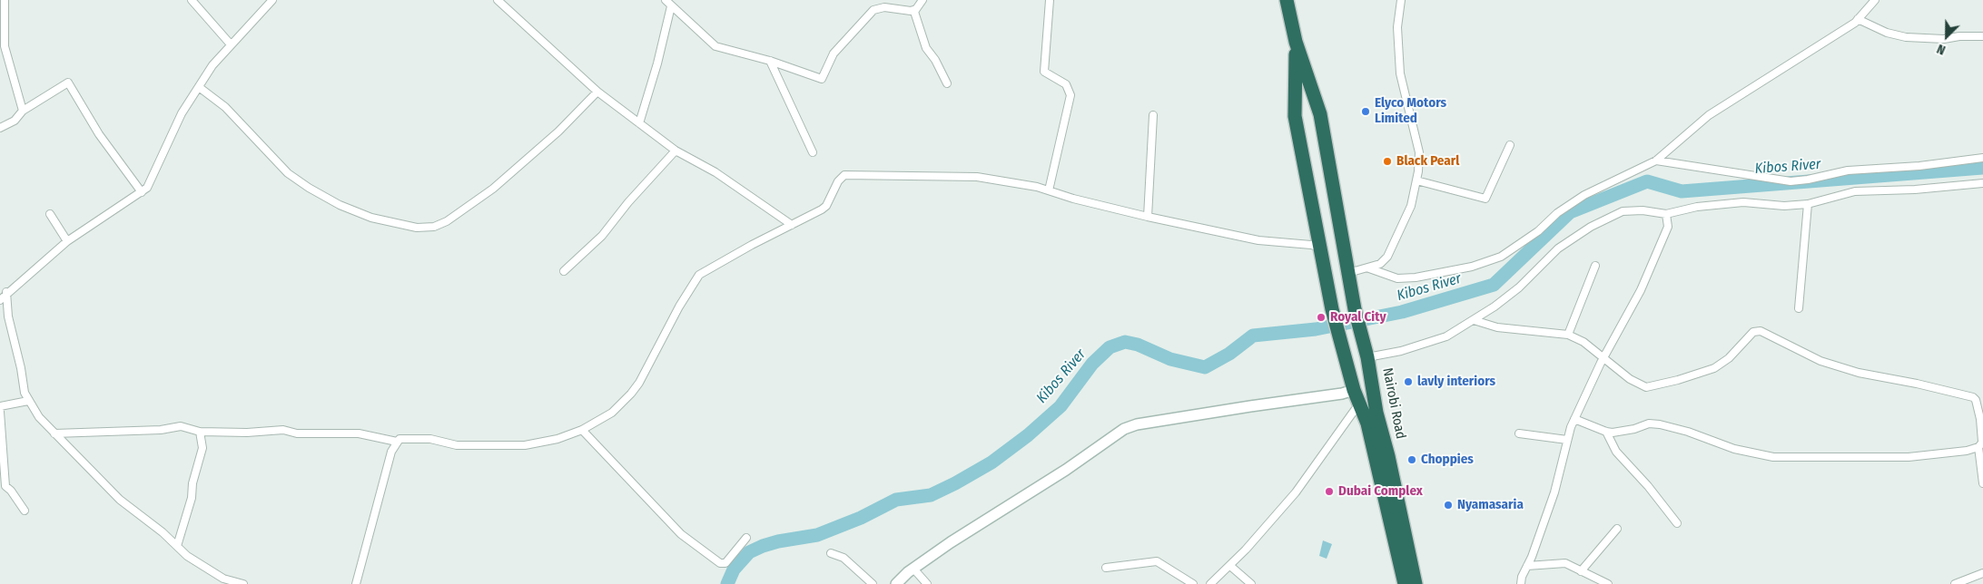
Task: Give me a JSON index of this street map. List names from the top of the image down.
{
  "streets": {
    "highway": ["Nairobi Road"]
  },
  "water": ["Kibos River"],
  "places": [
    "Elyco Motors Limited",
    "Black Pearl",
    "Royal City",
    "lavly interiors",
    "Choppies",
    "Dubai Complex",
    "Nyamasaria"
  ],
  "north": "bottom left"
}
